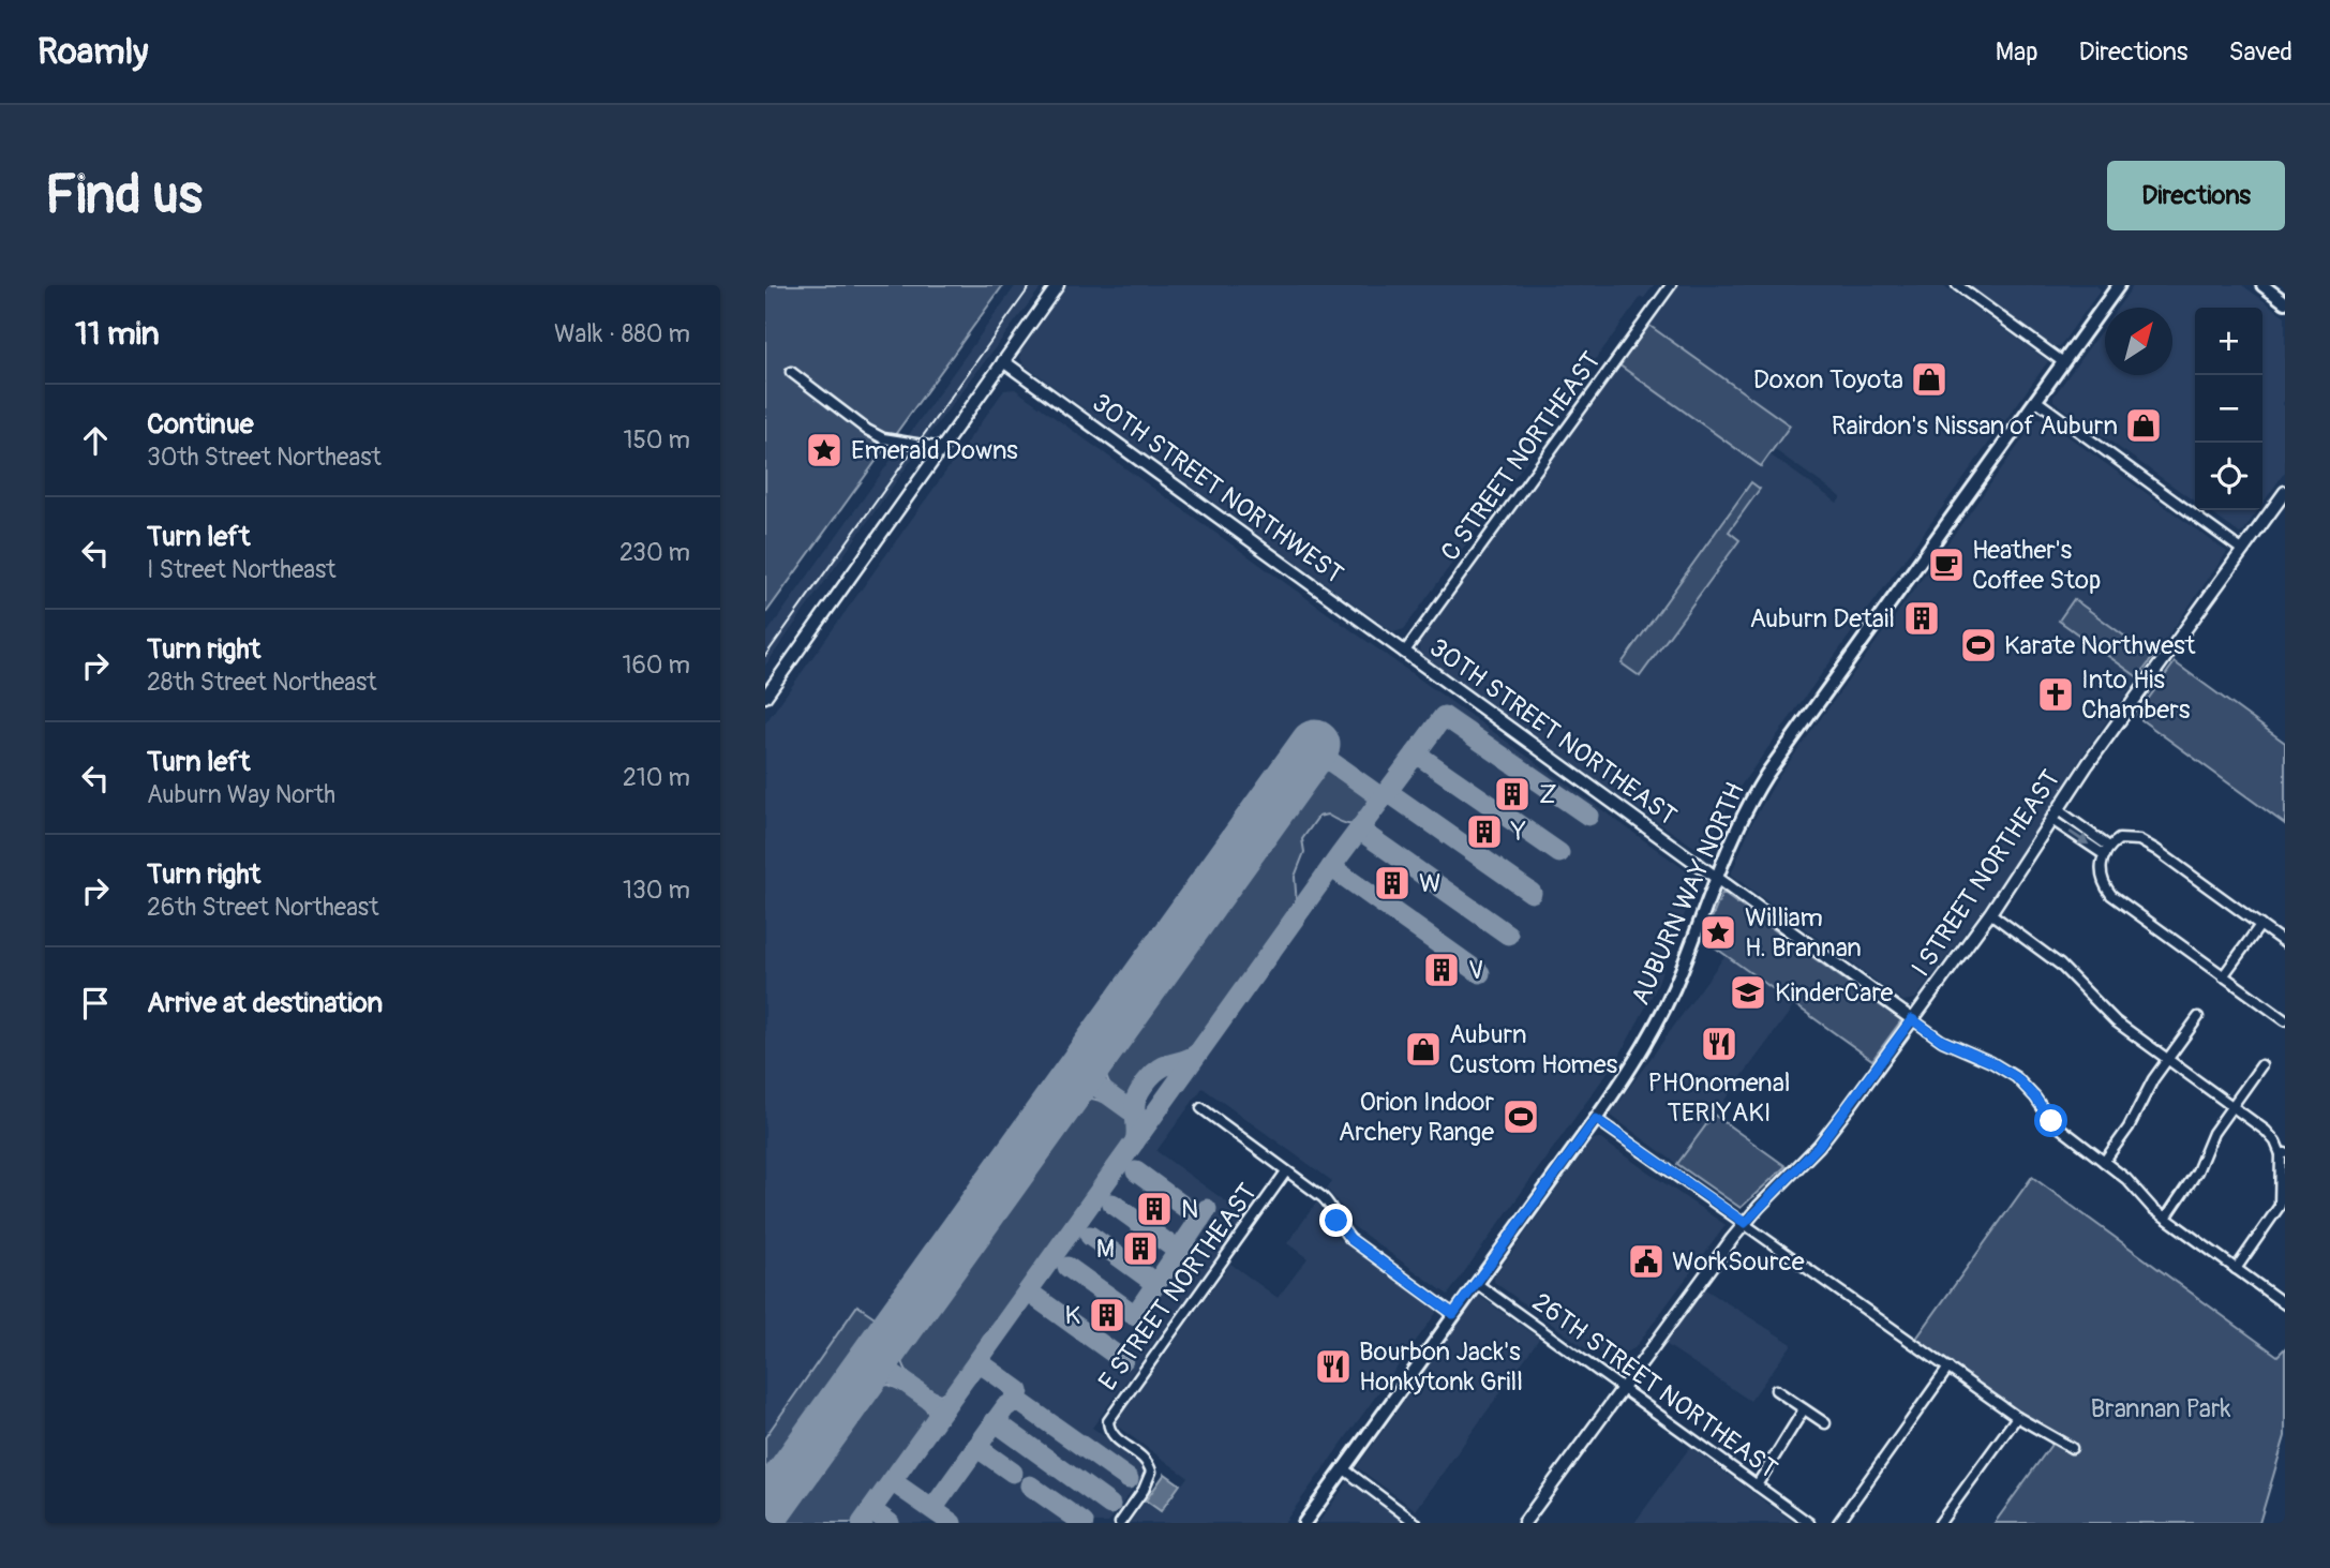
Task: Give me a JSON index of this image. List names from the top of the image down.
{
  "streets": {
    "main road": ["AUBURN WAY NORTH"],
    "street": [
      "C STREET NORTHEAST",
      "30TH STREET NORTHWEST",
      "30TH STREET NORTHEAST",
      "I STREET NORTHEAST",
      "E STREET NORTHEAST",
      "26TH STREET NORTHEAST"
    ]
  },
  "crossings": [
    ["C STREET NORTHEAST", "30TH STREET NORTHWEST"],
    ["C STREET NORTHEAST", "30TH STREET NORTHEAST"],
    ["30TH STREET NORTHWEST", "30TH STREET NORTHEAST"],
    ["30TH STREET NORTHEAST", "I STREET NORTHEAST"],
    ["30TH STREET NORTHEAST", "AUBURN WAY NORTH"],
    ["I STREET NORTHEAST", "26TH STREET NORTHEAST"],
    ["AUBURN WAY NORTH", "26TH STREET NORTHEAST"]
  ],
  "parks": ["Brannan Park"],
  "places": {
    "shop": ["Doxon Toyota", "Rairdon's Nissan of Auburn", "Auburn Custom Homes"],
    "place": ["Emerald Downs", "William H. Brannan"],
    "cafe": ["Heather's Coffee Stop"],
    "building": [
      "Auburn Detail",
      "Z",
      "Y",
      "W",
      "V",
      "N",
      "M",
      "K"
    ],
    "sports": ["Karate Northwest", "Orion Indoor Archery Range"],
    "church": ["Into His Chambers"],
    "school or university": ["KinderCare"],
    "restaurant": ["PHOnomenal TERIYAKI", "Bourbon Jack's Honkytonk Grill"],
    "public building": ["WorkSource"]
  },
  "north": "top right",
  "page": {
    "header": "Roamly",
    "nav": ["Map", "Directions", "Saved"],
    "buttons": "Directions",
    "title": "Find us",
    "heading": ["11 min", "Walk · 880 m"],
    "map_buttons": ["+", "−"],
    "list": [
      ["Continue", "30th Street Northeast", "150 m"],
      ["Turn left", "I Street Northeast", "230 m"],
      ["Turn right", "28th Street Northeast", "160 m"],
      ["Turn left", "Auburn Way North", "210 m"],
      ["Turn right", "26th Street Northeast", "130 m"],
      "Arrive at destination"
    ]
  }
}
